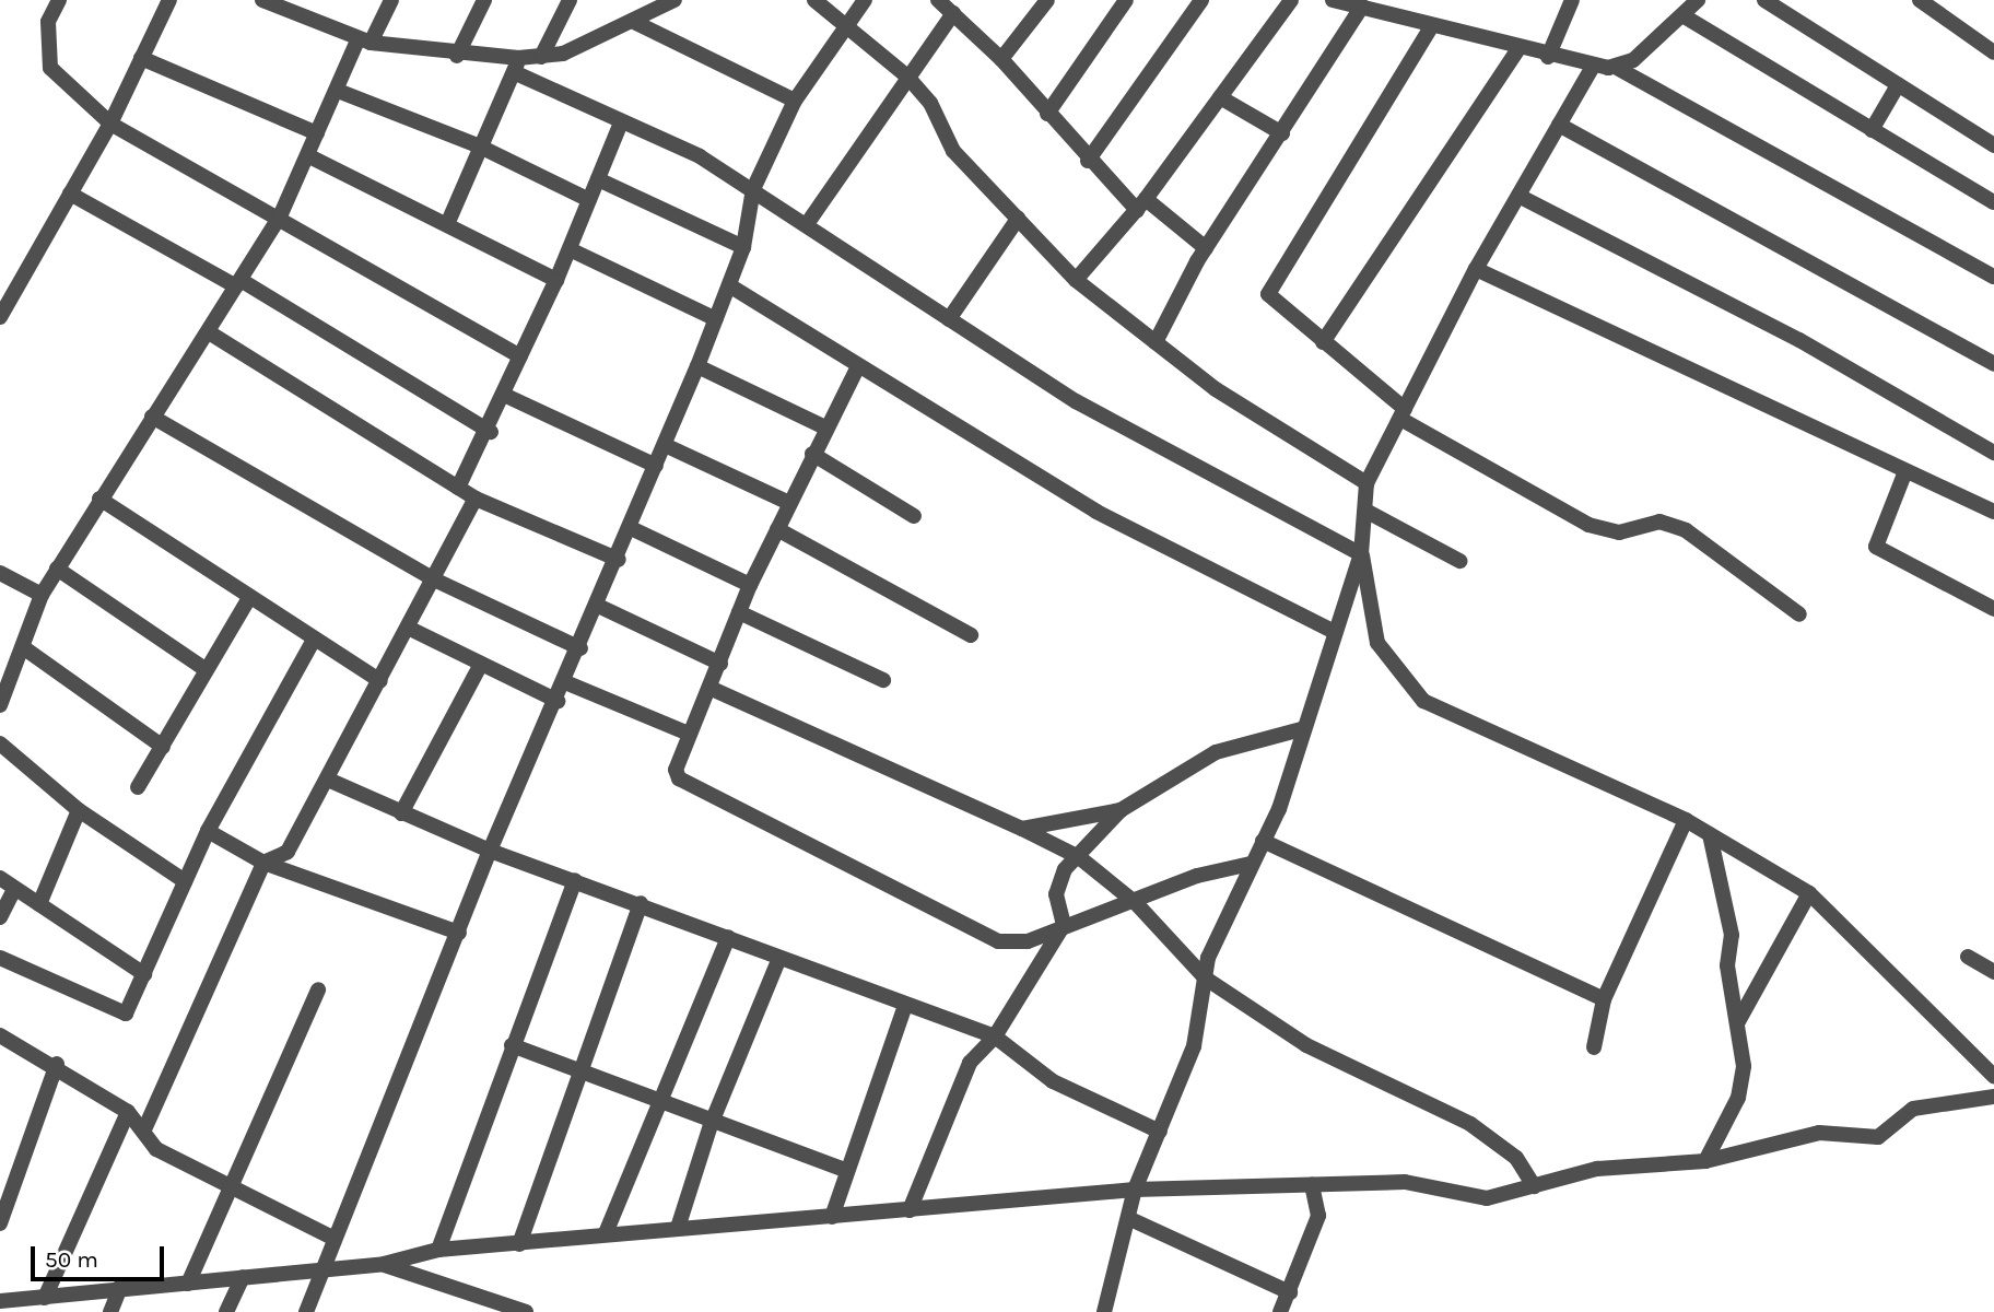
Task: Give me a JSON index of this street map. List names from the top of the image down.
{
  "scale_bar": "50 m"
}
